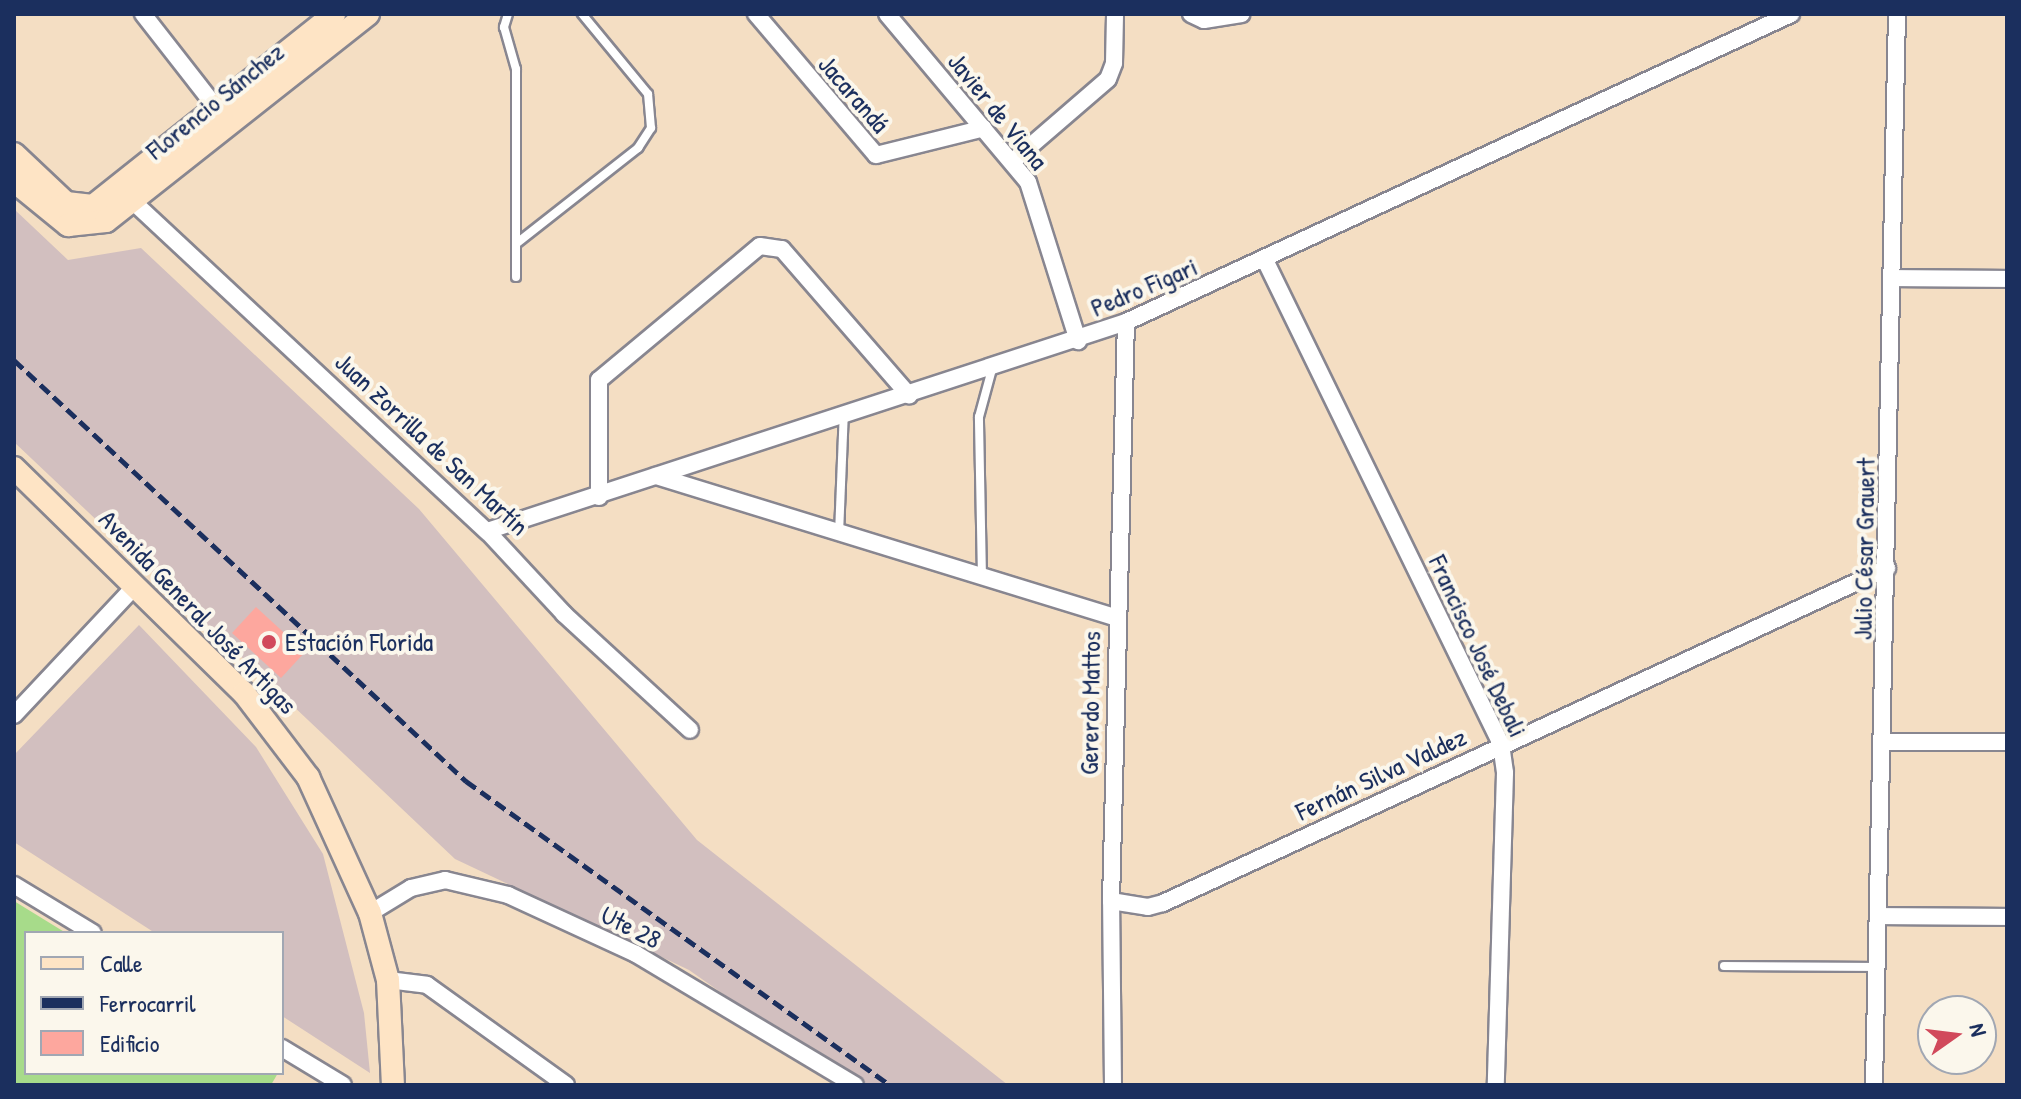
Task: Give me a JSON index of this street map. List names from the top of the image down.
{
  "streets": {
    "street": [
      "Jacarandá",
      "Florencio Sánchez",
      "Javier de Viana",
      "Pedro Figari",
      "Juan Zorrilla de San Martín",
      "Julio César Grauert",
      "Avenida General José Artigas",
      "Francisco José Debali",
      "Gererdo Mattos",
      "Fernán Silva Valdez",
      "Ute 28"
    ]
  },
  "crossings": [
    ["Jacarandá", "Javier de Viana"],
    ["Florencio Sánchez", "Juan Zorrilla de San Martín"],
    ["Javier de Viana", "Pedro Figari"],
    ["Pedro Figari", "Juan Zorrilla de San Martín"],
    ["Pedro Figari", "Francisco José Debali"],
    ["Pedro Figari", "Gererdo Mattos"],
    ["Julio César Grauert", "Fernán Silva Valdez"],
    ["Avenida General José Artigas", "Ute 28"],
    ["Francisco José Debali", "Fernán Silva Valdez"],
    ["Gererdo Mattos", "Fernán Silva Valdez"]
  ],
  "places": ["Estación Florida"],
  "legend": ["Calle", "Ferrocarril", "Edificio"],
  "north": "right"
}
